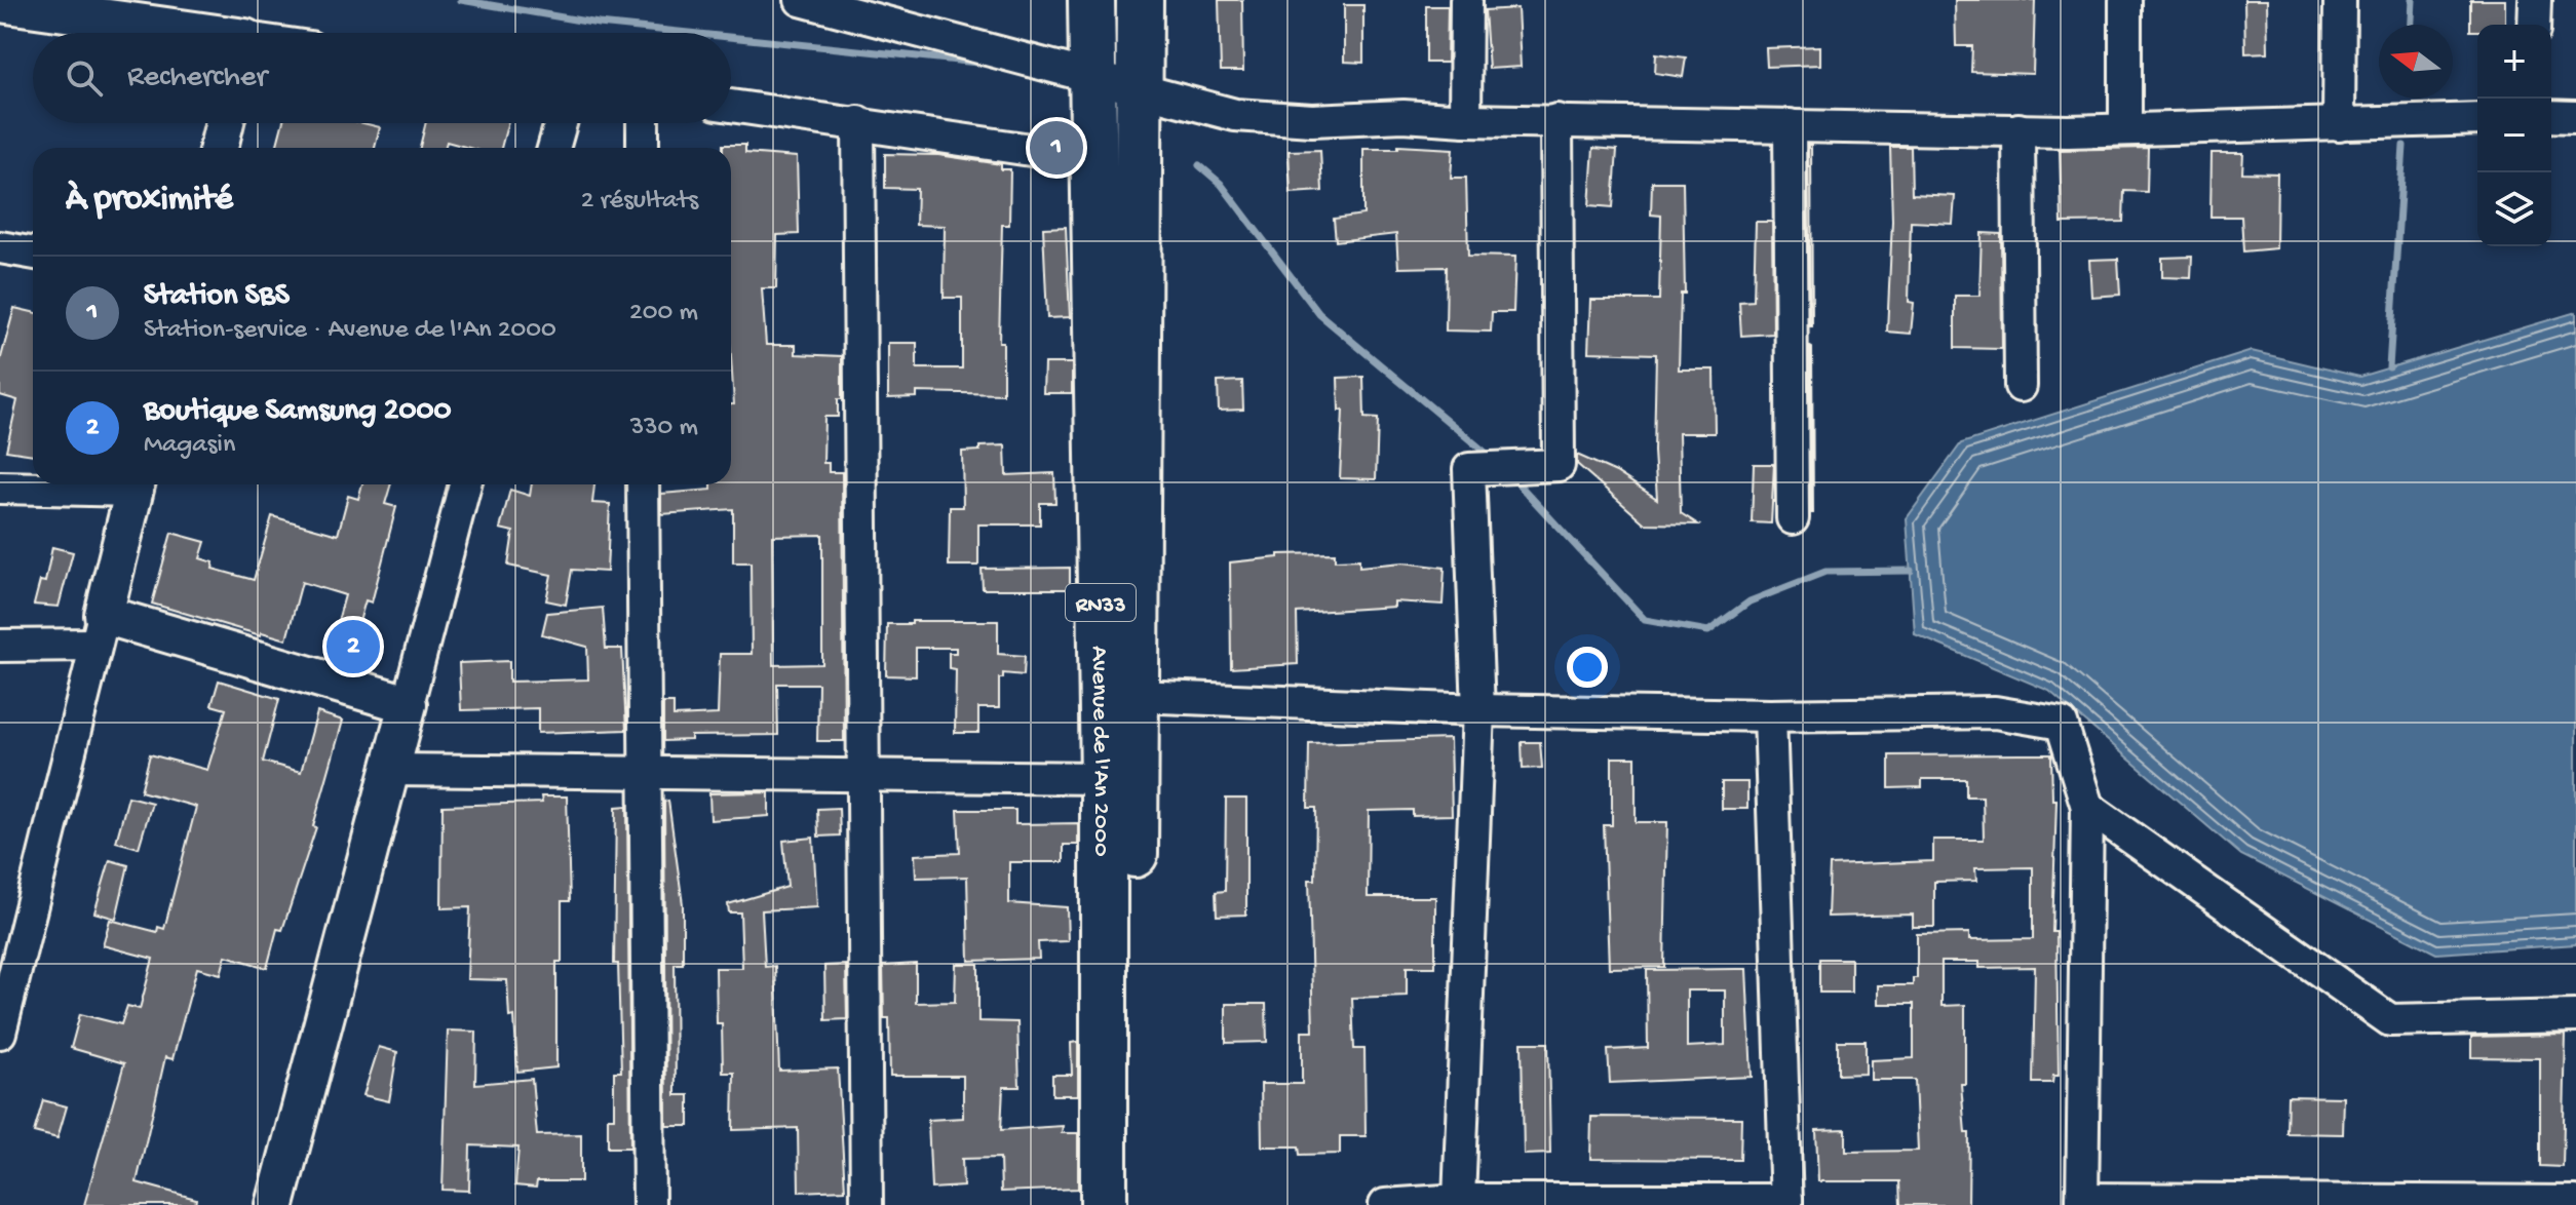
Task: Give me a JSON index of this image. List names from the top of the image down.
{
  "streets": {
    "main road": ["RN33", "Avenue de l'An 2000"]
  },
  "north": "left",
  "page": {
    "map_buttons": ["+", "−"],
    "search": "Rechercher",
    "pins": ["1", "2"],
    "heading": ["À proximité", "2 résultats"],
    "list": [
      {
        "mark": "1",
        "name": "Station SBS",
        "note": "Station-service · Avenue de l'An 2000",
        "value": "200 m"
      },
      {
        "mark": "2",
        "name": "Boutique Samsung 2000",
        "note": "Magasin",
        "value": "330 m"
      }
    ]
  }
}
